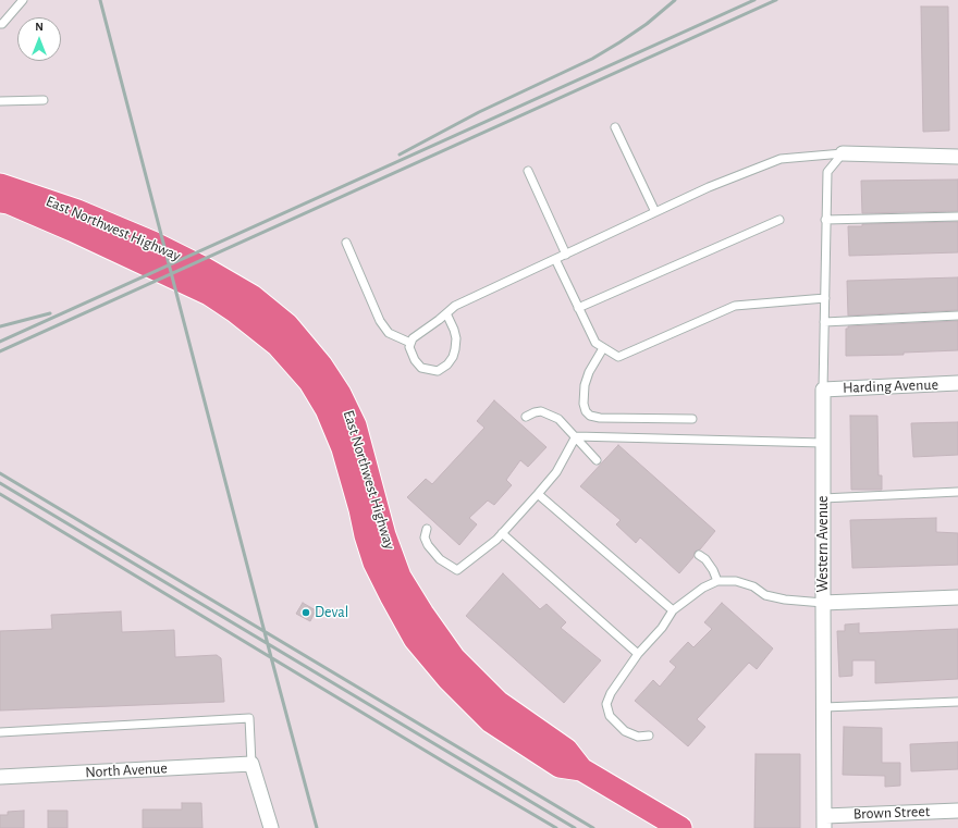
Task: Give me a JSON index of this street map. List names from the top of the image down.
{
  "streets": {
    "main road": ["East Northwest Highway"],
    "street": [
      "Harding Avenue",
      "Western Avenue",
      "North Avenue",
      "Brown Street"
    ]
  },
  "crossings": [
    ["Harding Avenue", "Western Avenue"],
    ["Western Avenue", "Brown Street"]
  ],
  "places": ["Deval"],
  "north": "top"
}
